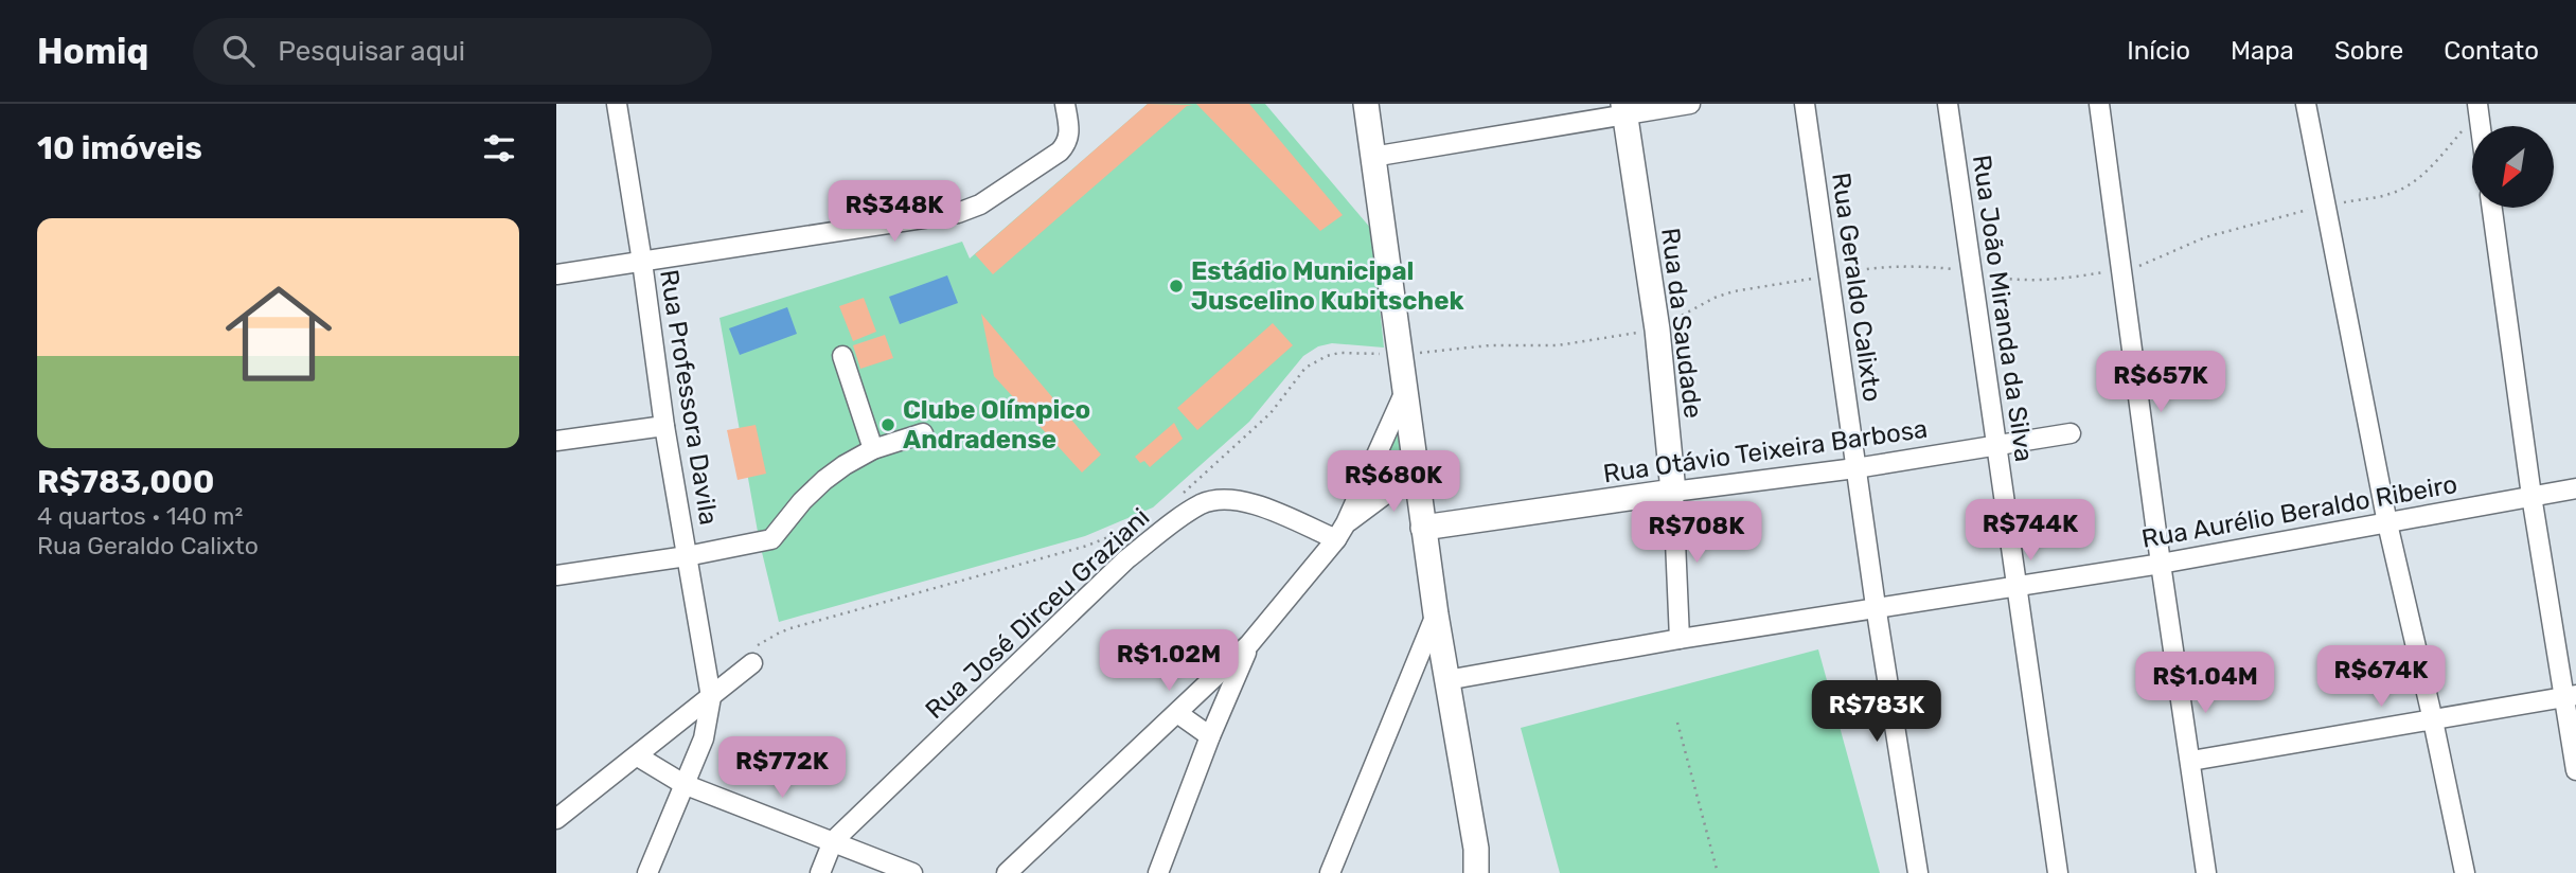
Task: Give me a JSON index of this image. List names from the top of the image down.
{
  "streets": {
    "main road": ["Rua da Saudade", "Rua Otávio Teixeira Barbosa"],
    "street": [
      "Rua Geraldo Calixto",
      "Rua João Miranda da Silva",
      "Rua Professora Davila",
      "Rua Aurélio Beraldo Ribeiro",
      "Rua José Dirceu Graziani"
    ]
  },
  "crossings": [
    ["Rua Geraldo Calixto", "Rua Otávio Teixeira Barbosa"],
    ["Rua Geraldo Calixto", "Rua Aurélio Beraldo Ribeiro"],
    ["Rua João Miranda da Silva", "Rua Otávio Teixeira Barbosa"],
    ["Rua João Miranda da Silva", "Rua Aurélio Beraldo Ribeiro"],
    ["Rua da Saudade", "Rua Otávio Teixeira Barbosa"],
    ["Rua da Saudade", "Rua Aurélio Beraldo Ribeiro"]
  ],
  "places": ["Estádio Municipal Juscelino Kubitschek", "Clube Olímpico Andradense"],
  "north": "bottom left",
  "page": {
    "header": "Homiq",
    "search": "Pesquisar aqui",
    "nav": [
      "Início",
      "Mapa",
      "Sobre",
      "Contato"
    ],
    "heading": "10 imóveis",
    "price": [
      "R$348K",
      "R$657K",
      "R$680K",
      "R$744K",
      "R$708K",
      "R$1.02M",
      "R$674K",
      "R$1.04M",
      "R$783K",
      "R$772K"
    ],
    "list": [
      {
        "name": "R$783,000",
        "note": "4 quartos · 140 m² · Rua Geraldo Calixto"
      }
    ]
  }
}
